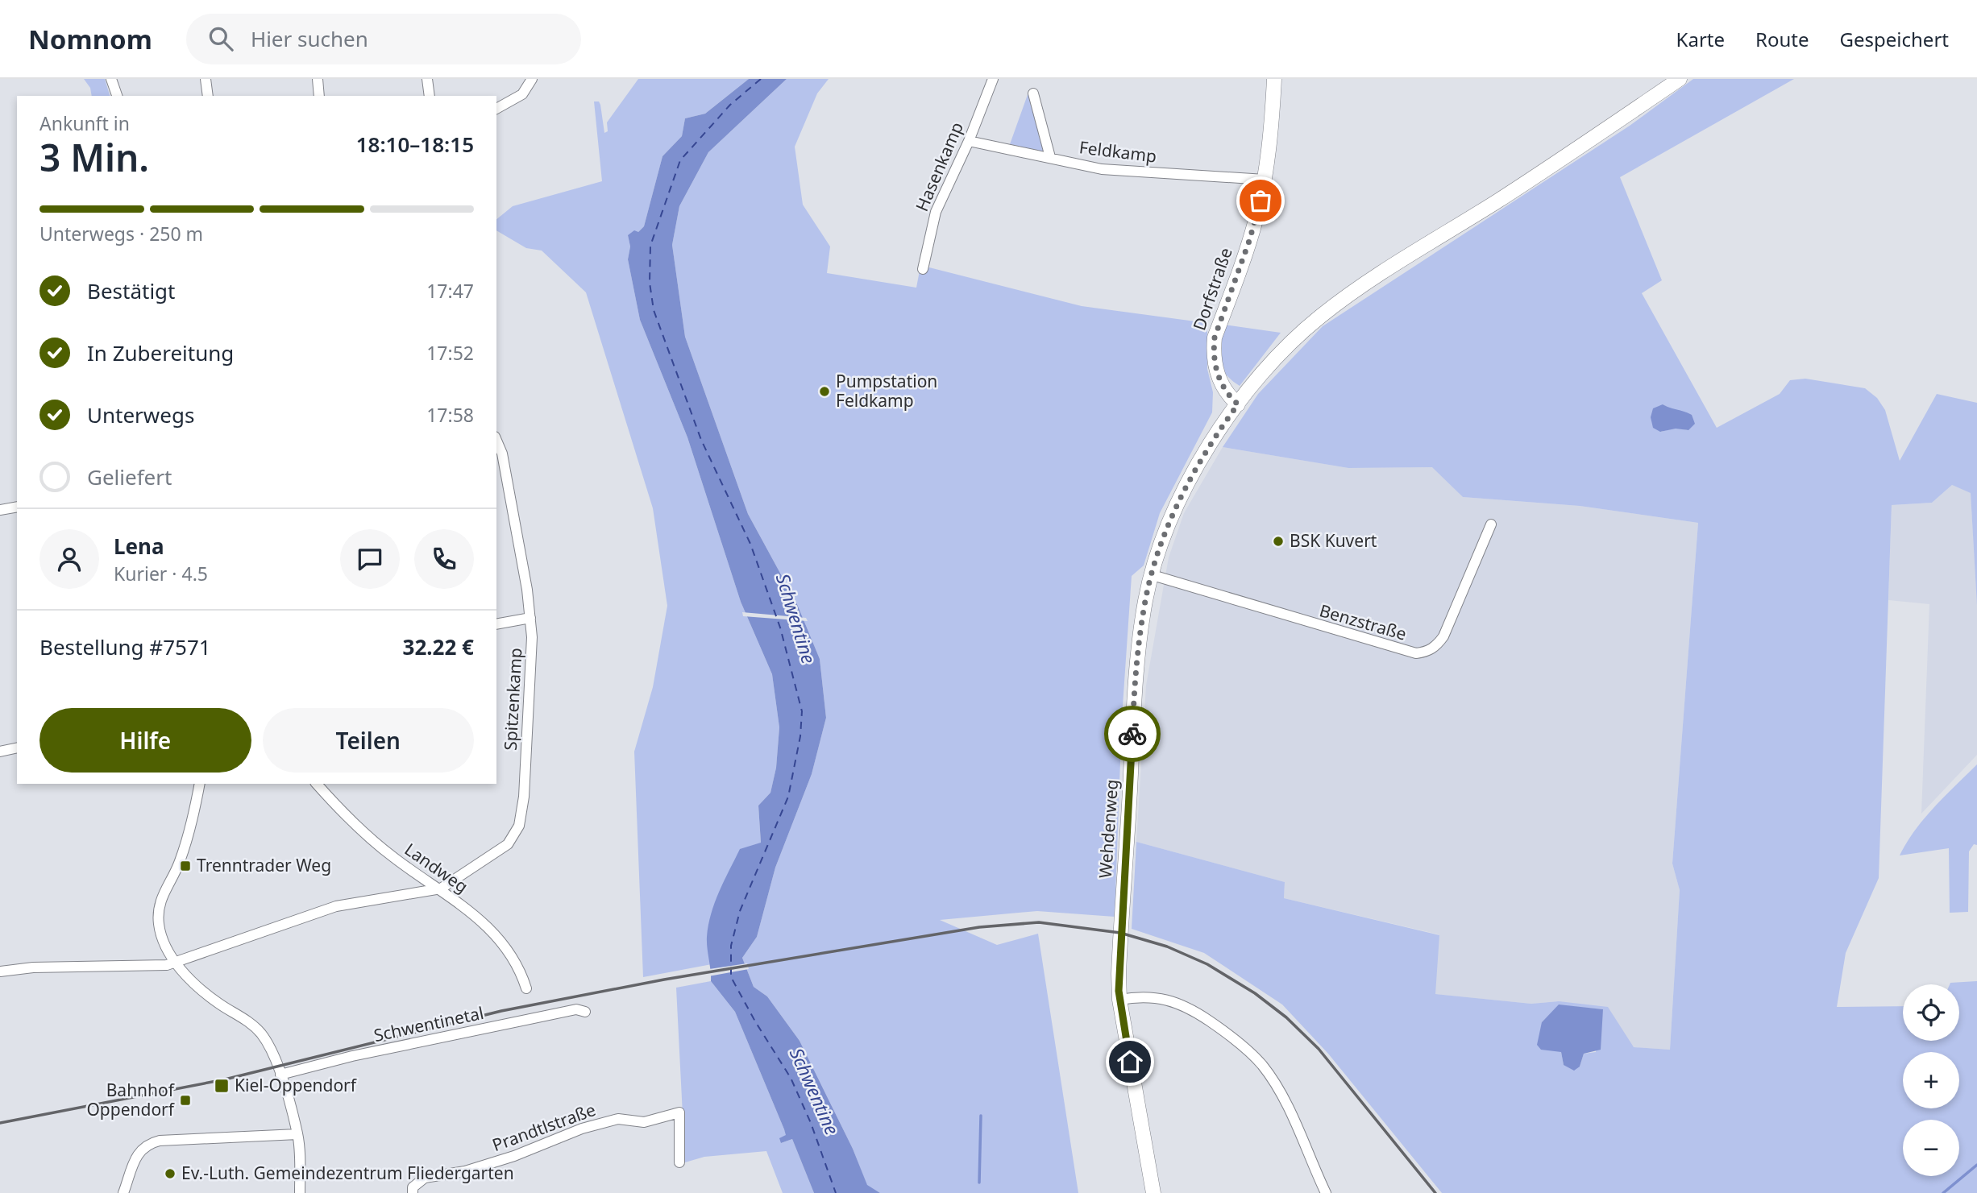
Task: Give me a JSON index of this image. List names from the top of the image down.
{
  "streets": {
    "main road": ["Dorfstraße", "Wehdenweg"],
    "street": [
      "Feldkamp",
      "Hasenkamp",
      "Benzstraße",
      "Spitzenkamp",
      "Landweg",
      "Schwentinetal",
      "Prandtlstraße"
    ]
  },
  "crossings": [
    ["Feldkamp", "Hasenkamp"],
    ["Feldkamp", "Dorfstraße"],
    ["Dorfstraße", "Wehdenweg"],
    ["Benzstraße", "Wehdenweg"],
    ["Spitzenkamp", "Landweg"]
  ],
  "water": ["Schwentine"],
  "places": {
    "other": ["Pumpstation Feldkamp", "BSK Kuvert", "Ev.-Luth. Gemeindezentrum Fliedergarten"],
    "transit": ["Trenntrader Weg", "Kiel-Oppendorf", "Bahnhof Oppendorf"]
  },
  "page": {
    "header": "Nomnom",
    "search": "Hier suchen",
    "nav": ["Karte", "Route", "Gespeichert"],
    "heading": ["3 Min.", "Ankunft in", "18:10–18:15"],
    "panel": [
      "Lena",
      "Kurier · 4.5",
      "Bestellung #7571",
      "32.22 €"
    ],
    "bar": "Unterwegs · 250 m",
    "list": [
      ["Bestätigt", "17:47"],
      ["In Zubereitung", "17:52"],
      ["Unterwegs", "17:58"],
      "Geliefert"
    ],
    "buttons": ["Hilfe", "Teilen"],
    "map_buttons": ["+", "−"]
  }
}
